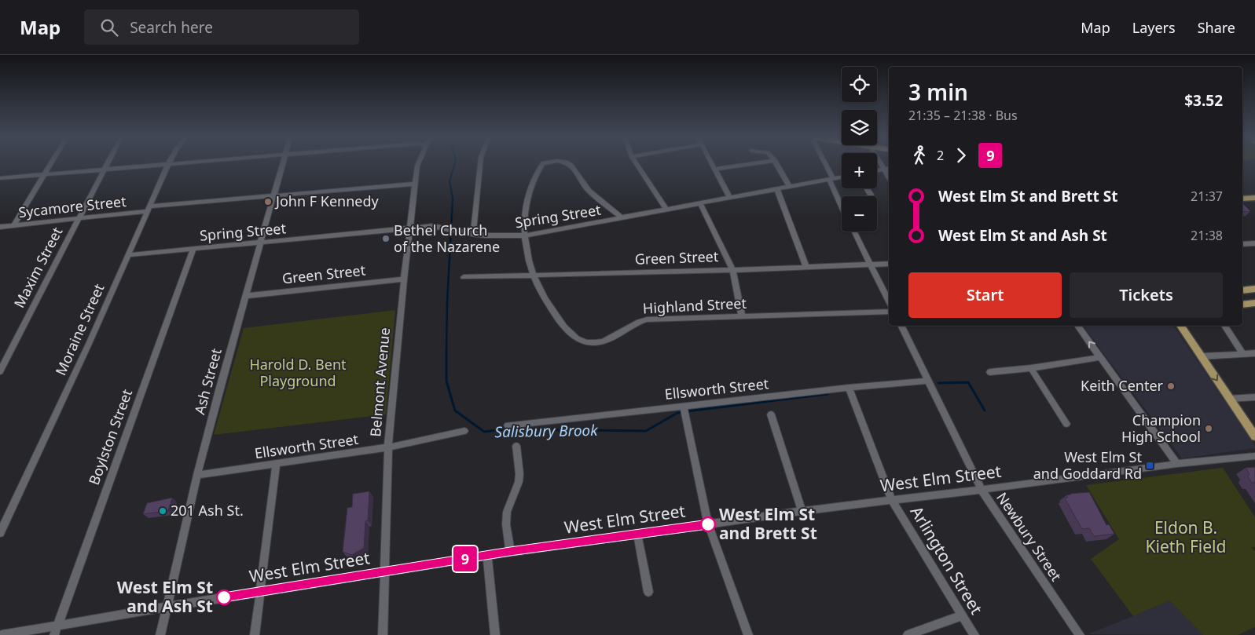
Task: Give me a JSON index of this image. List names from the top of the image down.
{
  "streets": {
    "street": [
      "Sycamore Street",
      "Spring Street",
      "Green Street",
      "Maxim Street",
      "Highland Street",
      "Moraine Street",
      "Ash Street",
      "Belmont Avenue",
      "Ellsworth Street",
      "Boylston Street",
      "West Elm Street",
      "Newbury Street",
      "Arlington Street"
    ]
  },
  "crossings": [
    ["Sycamore Street", "Maxim Street"],
    ["Sycamore Street", "Moraine Street"],
    ["Sycamore Street", "Ash Street"],
    ["Sycamore Street", "Belmont Avenue"],
    ["Spring Street", "Highland Street"],
    ["Spring Street", "Moraine Street"],
    ["Spring Street", "Ash Street"],
    ["Spring Street", "Belmont Avenue"],
    ["Spring Street", "Boylston Street"],
    ["Green Street", "Highland Street"],
    ["Green Street", "Ash Street"],
    ["Green Street", "Belmont Avenue"],
    ["Ash Street", "Ellsworth Street"],
    ["Ash Street", "West Elm Street"],
    ["Belmont Avenue", "Ellsworth Street"],
    ["Belmont Avenue", "West Elm Street"],
    ["Ellsworth Street", "Newbury Street"],
    ["Ellsworth Street", "Arlington Street"],
    ["Boylston Street", "West Elm Street"],
    ["West Elm Street", "Newbury Street"],
    ["West Elm Street", "Arlington Street"]
  ],
  "water": ["Salisbury Brook"],
  "parks": ["Harold D. Bent Playground", "Eldon B. Kieth Field"],
  "places": {
    "other": [
      "John F Kennedy",
      "Bethel Church of the Nazarene",
      "Keith Center",
      "Champion High School",
      "201 Ash St.",
      "West Elm St and Brett St",
      "West Elm St and Ash St"
    ],
    "transit": ["West Elm St and Goddard Rd"]
  },
  "lines": ["bus line 9"],
  "page": {
    "header": "Map",
    "search": "Search here",
    "nav": ["Map", "Layers", "Share"],
    "on_map": "9",
    "map_buttons": ["+", "−"],
    "heading": ["3 min", "21:35 – 21:38 · Bus", "$3.52"],
    "legs": ["2", "9"],
    "list": [
      {
        "name": "West Elm St and Brett St",
        "value": "21:37"
      },
      {
        "name": "West Elm St and Ash St",
        "value": "21:38"
      }
    ],
    "buttons": ["Start", "Tickets"]
  }
}
